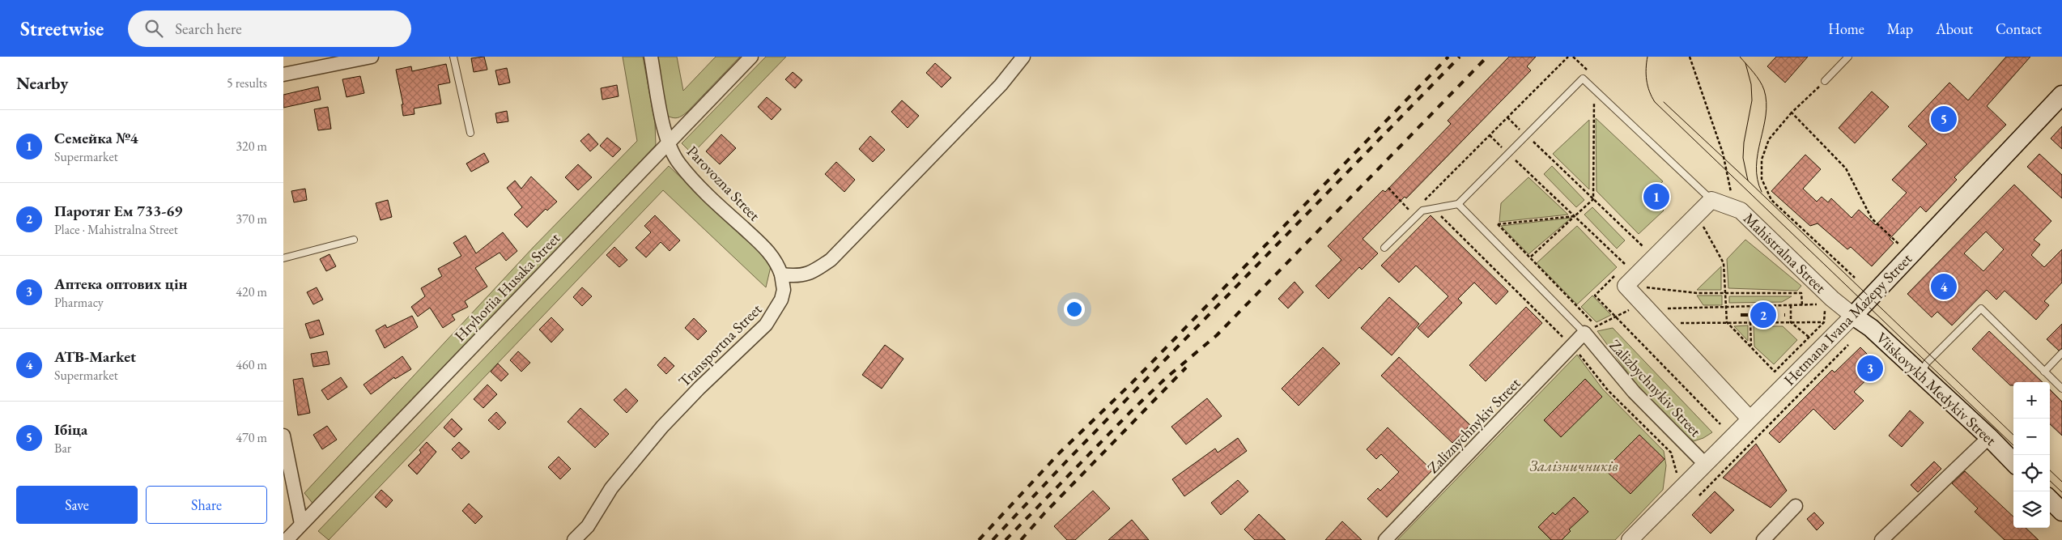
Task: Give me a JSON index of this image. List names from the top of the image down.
{
  "streets": {
    "main road": ["Hetmana Ivana Mazepy Street", "Viiskovykh Medykiv Street"],
    "street": [
      "Parovozna Street",
      "Mahistralna Street",
      "Hryhoriia Husaka Street",
      "Transportna Street",
      "Zalizbychnykiv Street",
      "Zaliznychnykiv Street"
    ]
  },
  "crossings": [
    ["Parovozna Street", "Hryhoriia Husaka Street"],
    ["Parovozna Street", "Transportna Street"],
    ["Mahistralna Street", "Hetmana Ivana Mazepy Street"],
    ["Mahistralna Street", "Viiskovykh Medykiv Street"],
    ["Hetmana Ivana Mazepy Street", "Zalizbychnykiv Street"],
    ["Hetmana Ivana Mazepy Street", "Viiskovykh Medykiv Street"],
    ["Zalizbychnykiv Street", "Zaliznychnykiv Street"]
  ],
  "parks": ["Залізничників"],
  "page": {
    "header": "Streetwise",
    "search": "Search here",
    "nav": [
      "Home",
      "Map",
      "About",
      "Contact"
    ],
    "heading": ["Nearby", "5 results"],
    "pins": [
      "5",
      "1",
      "4",
      "2",
      "3"
    ],
    "list": [
      {
        "mark": "1",
        "name": "Семейка №4",
        "note": "Supermarket",
        "value": "320 m"
      },
      {
        "mark": "2",
        "name": "Паротяг Ем 733-69",
        "note": "Place · Mahistralna Street",
        "value": "370 m"
      },
      {
        "mark": "3",
        "name": "Аптека оптових цін",
        "note": "Pharmacy",
        "value": "420 m"
      },
      {
        "mark": "4",
        "name": "ATB-Market",
        "note": "Supermarket",
        "value": "460 m"
      },
      {
        "mark": "5",
        "name": "Ібіца",
        "note": "Bar",
        "value": "470 m"
      }
    ],
    "map_buttons": ["+", "−"],
    "buttons": ["Save", "Share"]
  }
}
